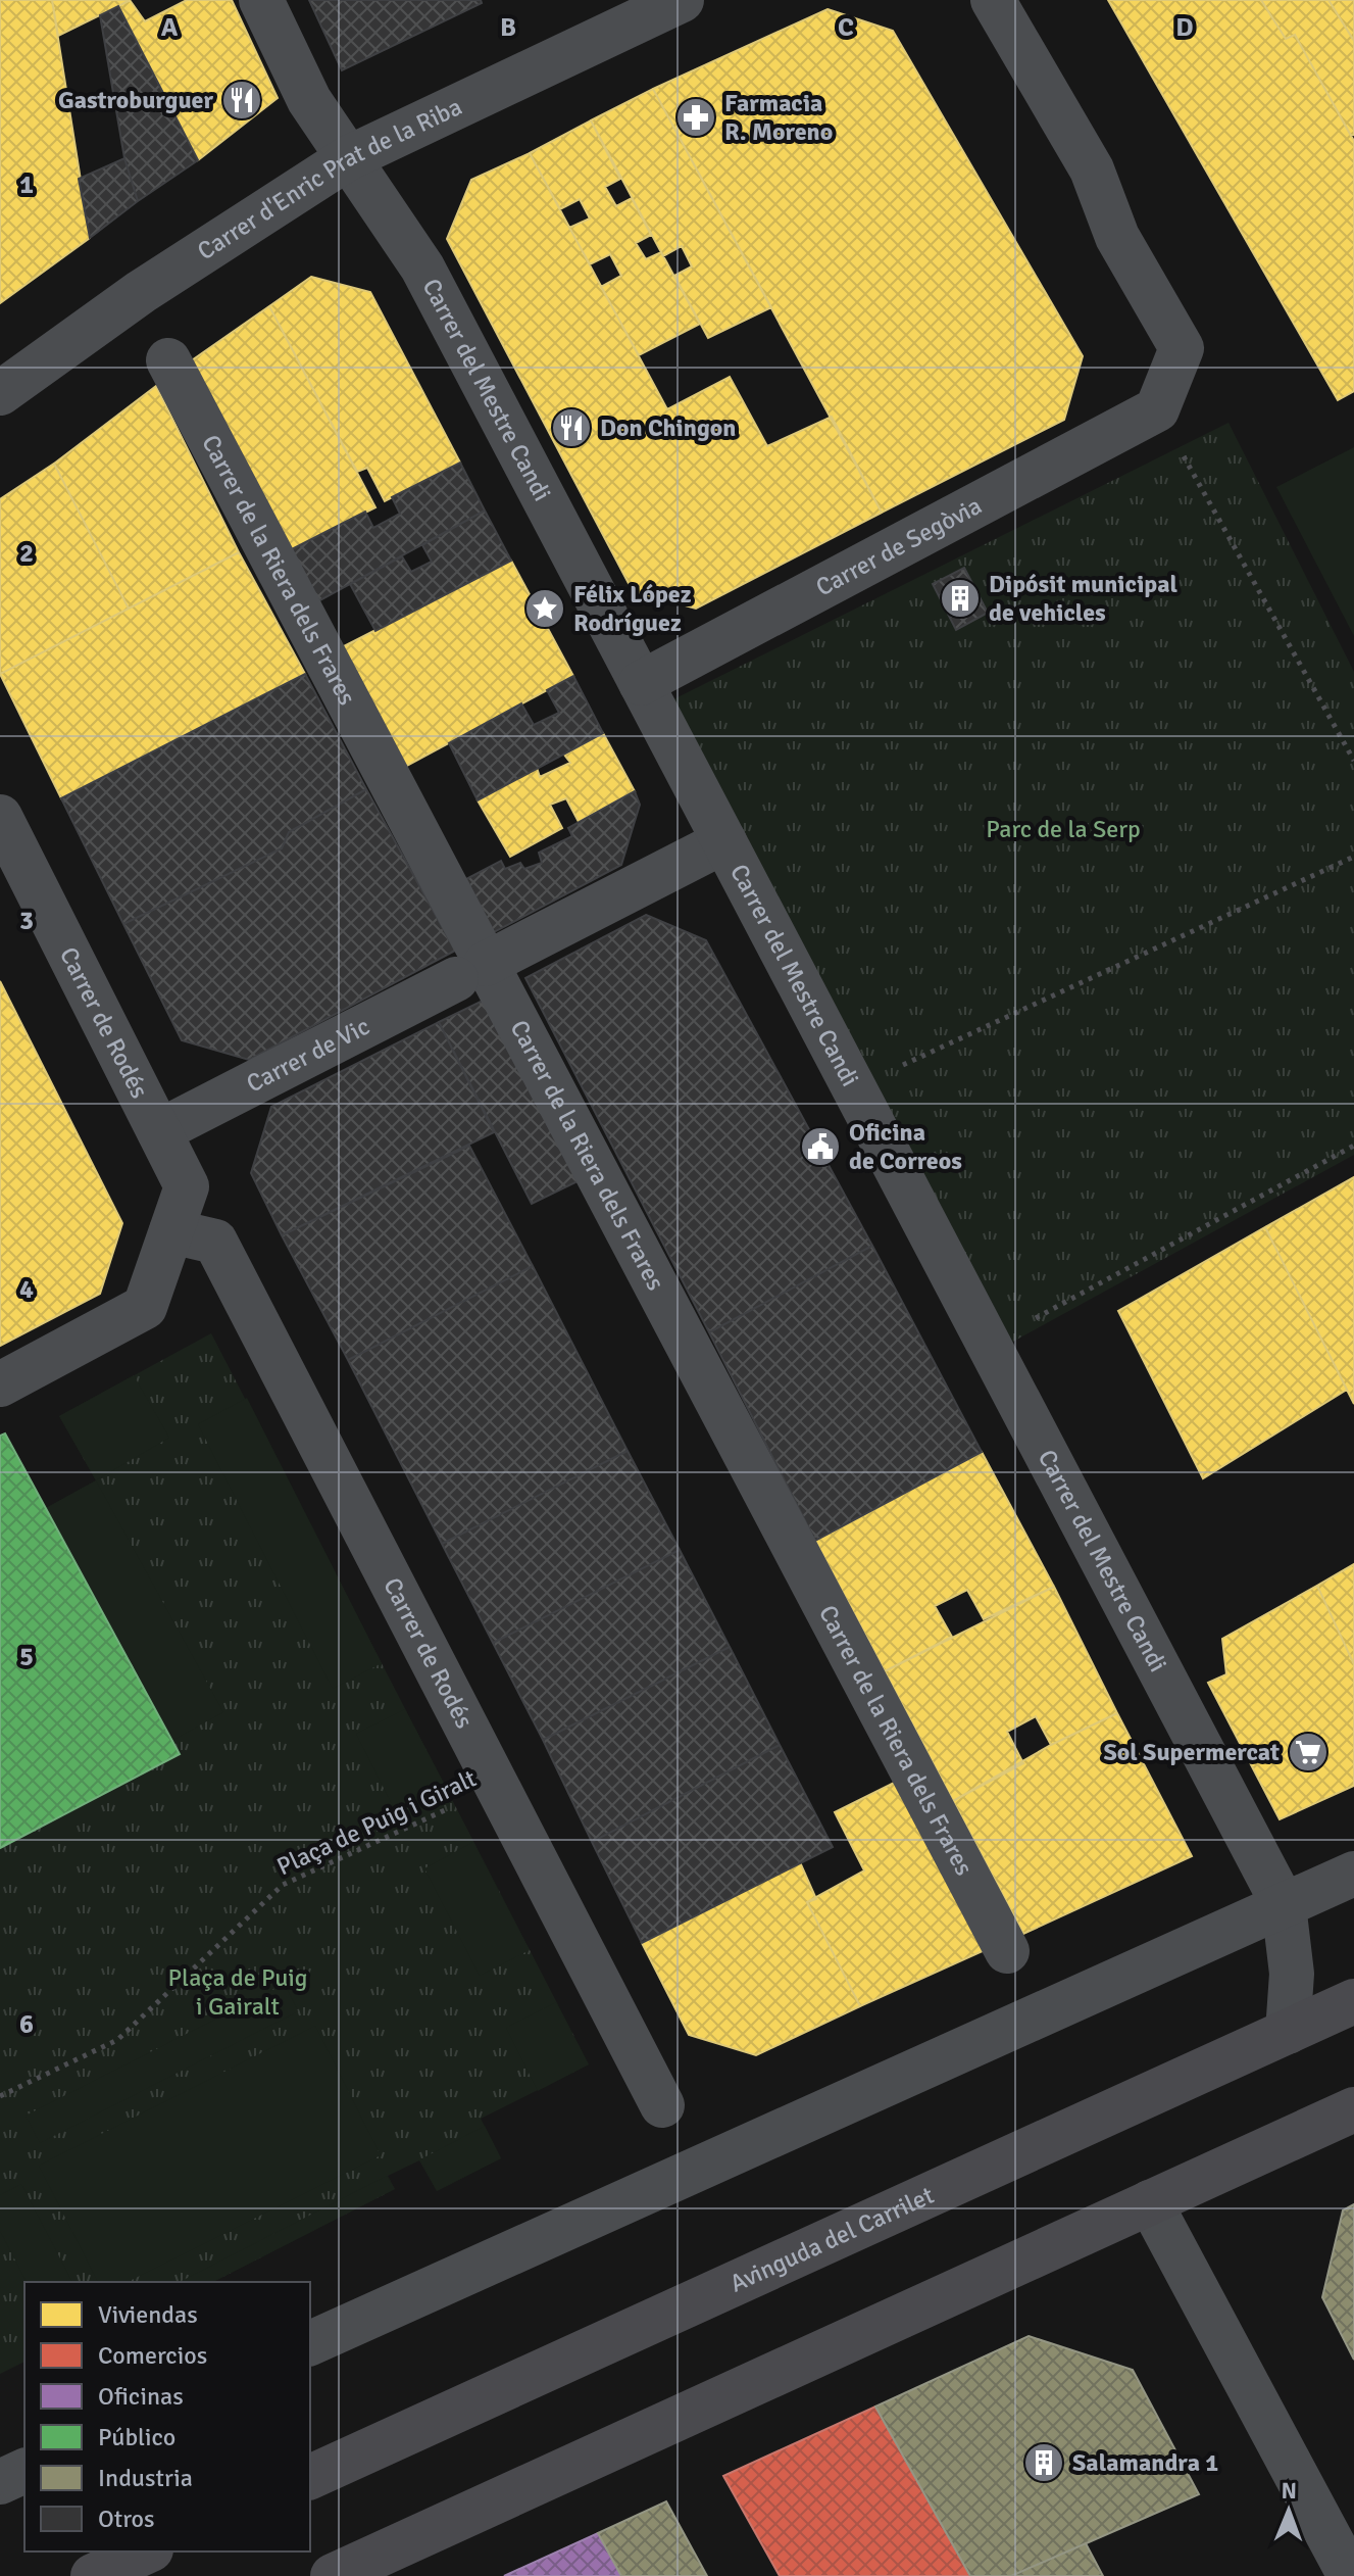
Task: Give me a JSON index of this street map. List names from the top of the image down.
{
  "streets": {
    "main road": ["Avinguda del Carrilet"],
    "street": [
      "Carrer d'Enric Prat de la Riba",
      "Carrer del Mestre Candi",
      "Carrer de Segòvia",
      "Carrer de la Riera dels Frares",
      "Carrer de Rodés",
      "Carrer de Vic"
    ],
    "path": ["Plaça de Puig i Giralt"]
  },
  "crossings": [
    ["Carrer d'Enric Prat de la Riba", "Carrer del Mestre Candi"],
    ["Carrer del Mestre Candi", "Carrer de Segòvia"],
    ["Carrer del Mestre Candi", "Carrer de Vic"],
    ["Carrer del Mestre Candi", "Avinguda del Carrilet"],
    ["Carrer de la Riera dels Frares", "Carrer de Vic"],
    ["Carrer de Rodés", "Carrer de Vic"],
    ["Carrer de Rodés", "Plaça de Puig i Giralt"]
  ],
  "parks": ["Parc de la Serp", "Plaça de Puig i Gairalt"],
  "places": {
    "restaurant": ["Gastroburguer", "Don Chingon"],
    "pharmacy": ["Farmacia R. Moreno"],
    "building": ["Dipósit municipal de vehicles", "Salamandra 1"],
    "place": ["Félix López Rodríguez"],
    "public building": ["Oficina de Correos"],
    "supermarket": ["Sol Supermercat"]
  },
  "legend": [
    "Viviendas",
    "Comercios",
    "Oficinas",
    "Público",
    "Industria",
    "Otros"
  ],
  "north": "top",
  "grid": {
    "columns": [
      "A",
      "B",
      "C",
      "D"
    ],
    "rows": [
      "1",
      "2",
      "3",
      "4",
      "5",
      "6"
    ]
  }
}
